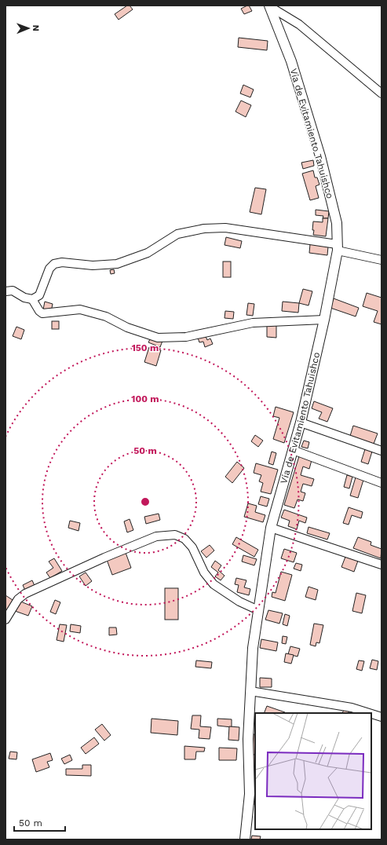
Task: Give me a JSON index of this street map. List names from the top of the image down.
{
  "streets": {
    "main road": ["Vía de Evitamiento Tahuishco"]
  },
  "scale_bar": "50 m",
  "north": "right",
  "rings": ["150 m", "100 m", "50 m"]
}
